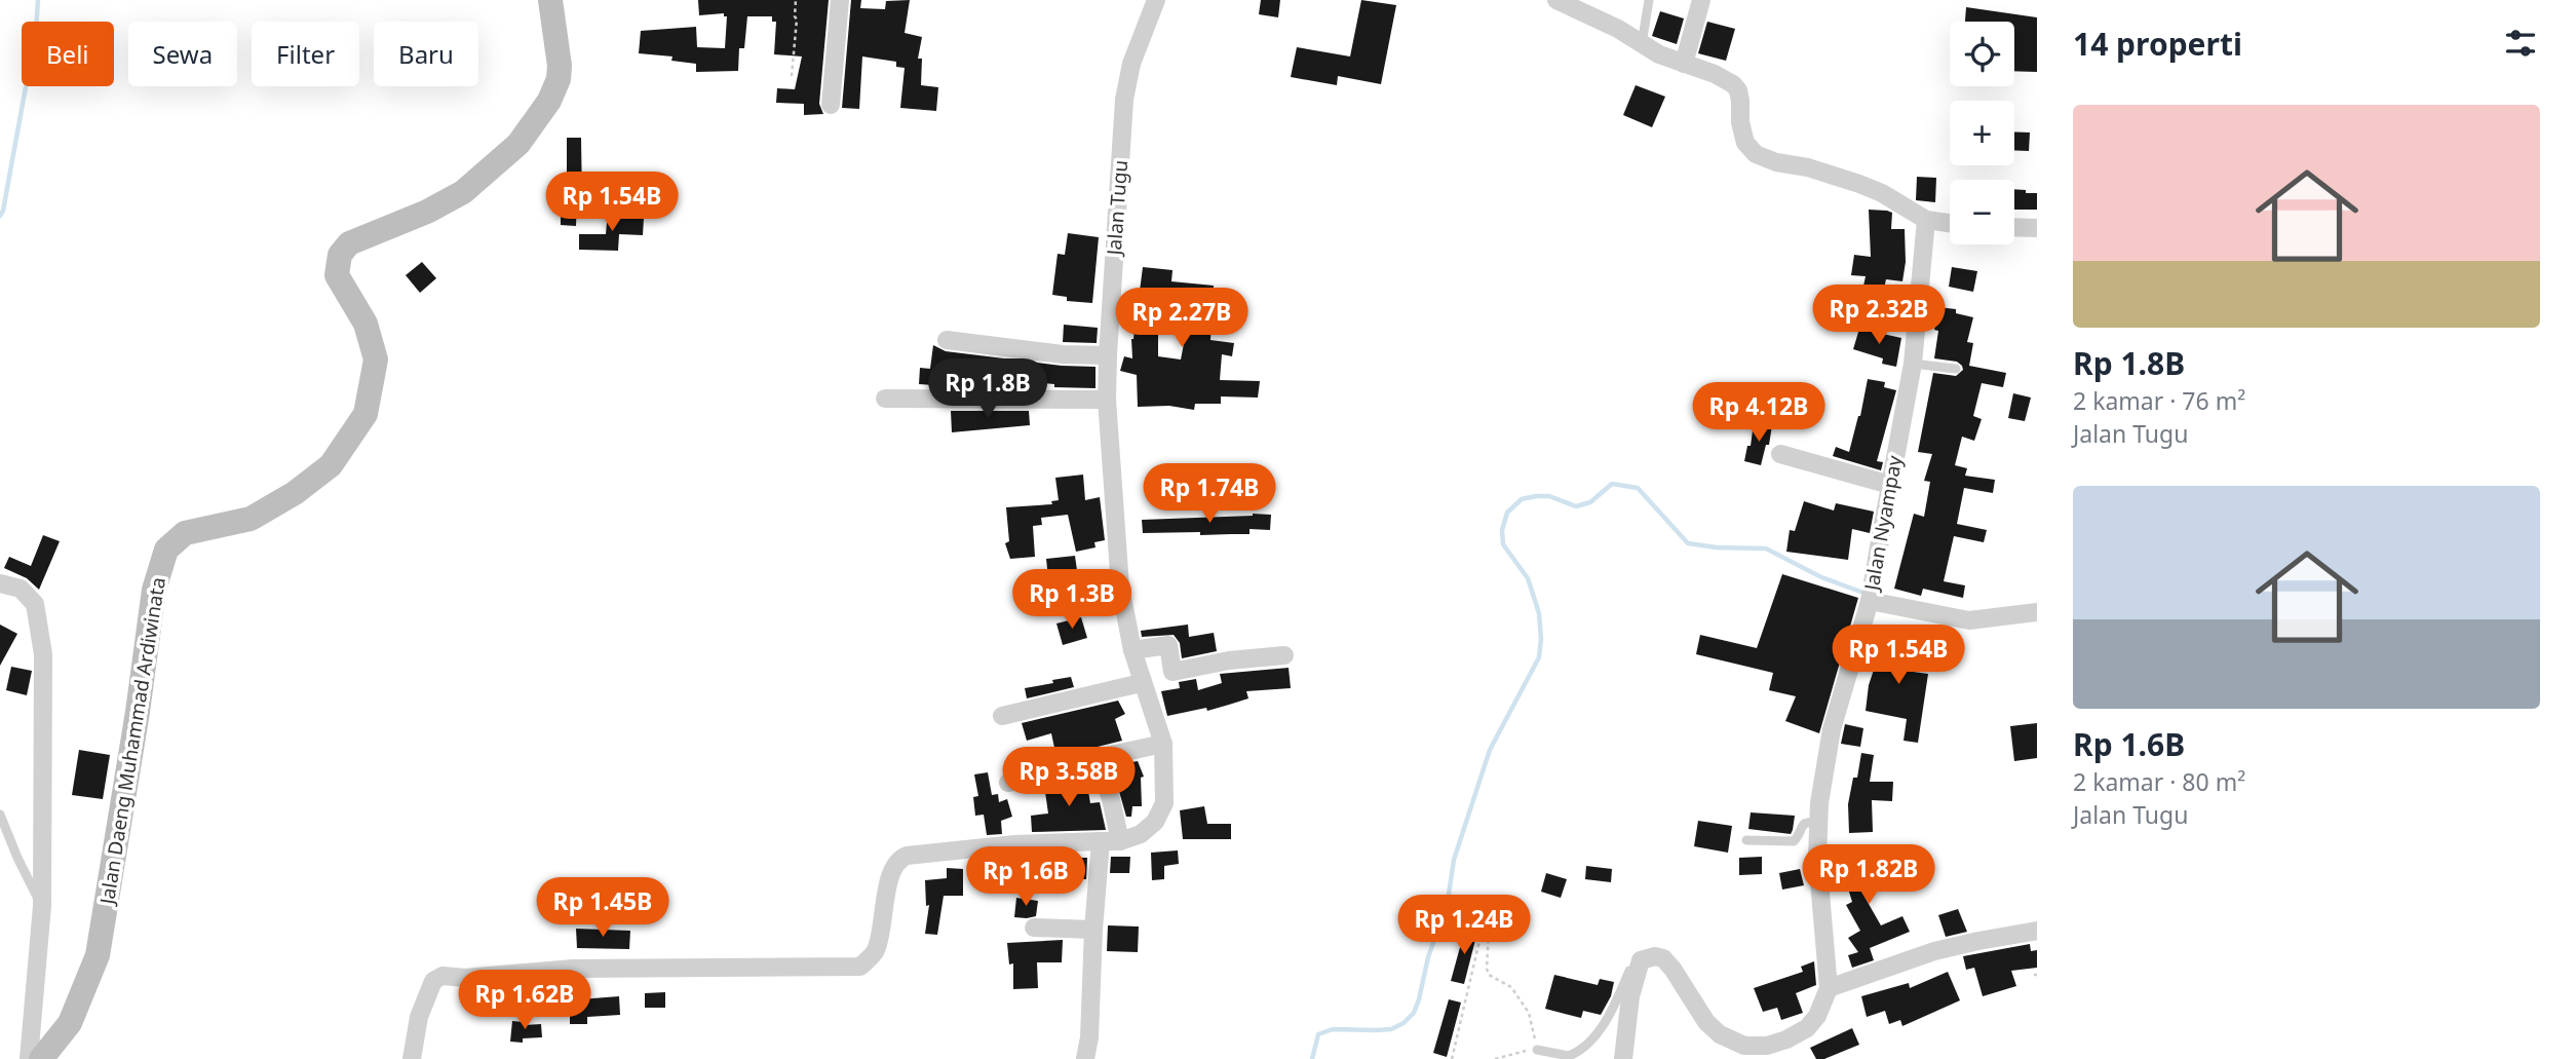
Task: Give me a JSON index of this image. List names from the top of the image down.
{
  "streets": {
    "main road": ["Jalan Daeng Muhammad Ardiwinata"],
    "street": ["Jalan Tugu", "Jalan Nyampay"]
  },
  "page": {
    "heading": "14 properti",
    "map_buttons": ["+", "−"],
    "chip": [
      "Beli",
      "Sewa",
      "Filter",
      "Baru"
    ],
    "list": [
      {
        "name": "Rp 1.8B",
        "note": "2 kamar · 76 m² · Jalan Tugu"
      },
      {
        "name": "Rp 1.6B",
        "note": "2 kamar · 80 m² · Jalan Tugu"
      }
    ],
    "price": [
      "Rp 1.54B",
      "Rp 2.32B",
      "Rp 2.27B",
      "Rp 1.8B",
      "Rp 4.12B",
      "Rp 1.74B",
      "Rp 1.3B",
      "Rp 1.54B",
      "Rp 3.58B",
      "Rp 1.82B",
      "Rp 1.6B",
      "Rp 1.45B",
      "Rp 1.24B",
      "Rp 1.62B"
    ]
  }
}
